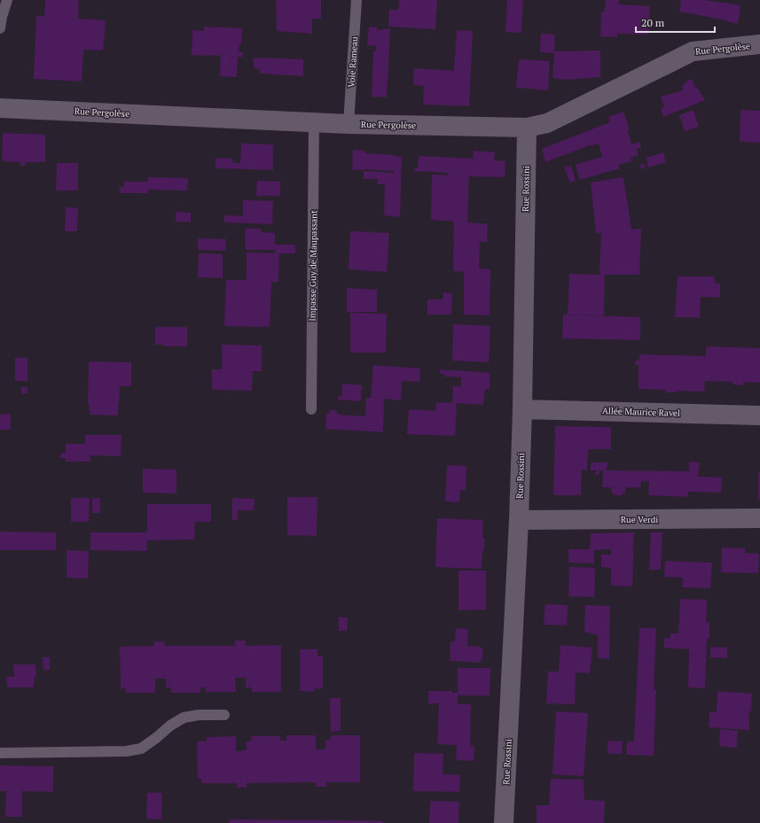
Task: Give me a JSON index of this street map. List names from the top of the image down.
{
  "streets": {
    "street": [
      "Rue Pergolèse",
      "Rue Rossini",
      "Allée Maurice Ravel",
      "Rue Verdi"
    ],
    "lane": ["Voie Rameau", "Impasse Guy de Maupassant"]
  },
  "crossings": [
    ["Rue Pergolèse", "Voie Rameau"],
    ["Rue Pergolèse", "Rue Rossini"],
    ["Rue Pergolèse", "Impasse Guy de Maupassant"],
    ["Rue Rossini", "Allée Maurice Ravel"],
    ["Rue Rossini", "Rue Verdi"]
  ],
  "scale_bar": "20 m"
}
